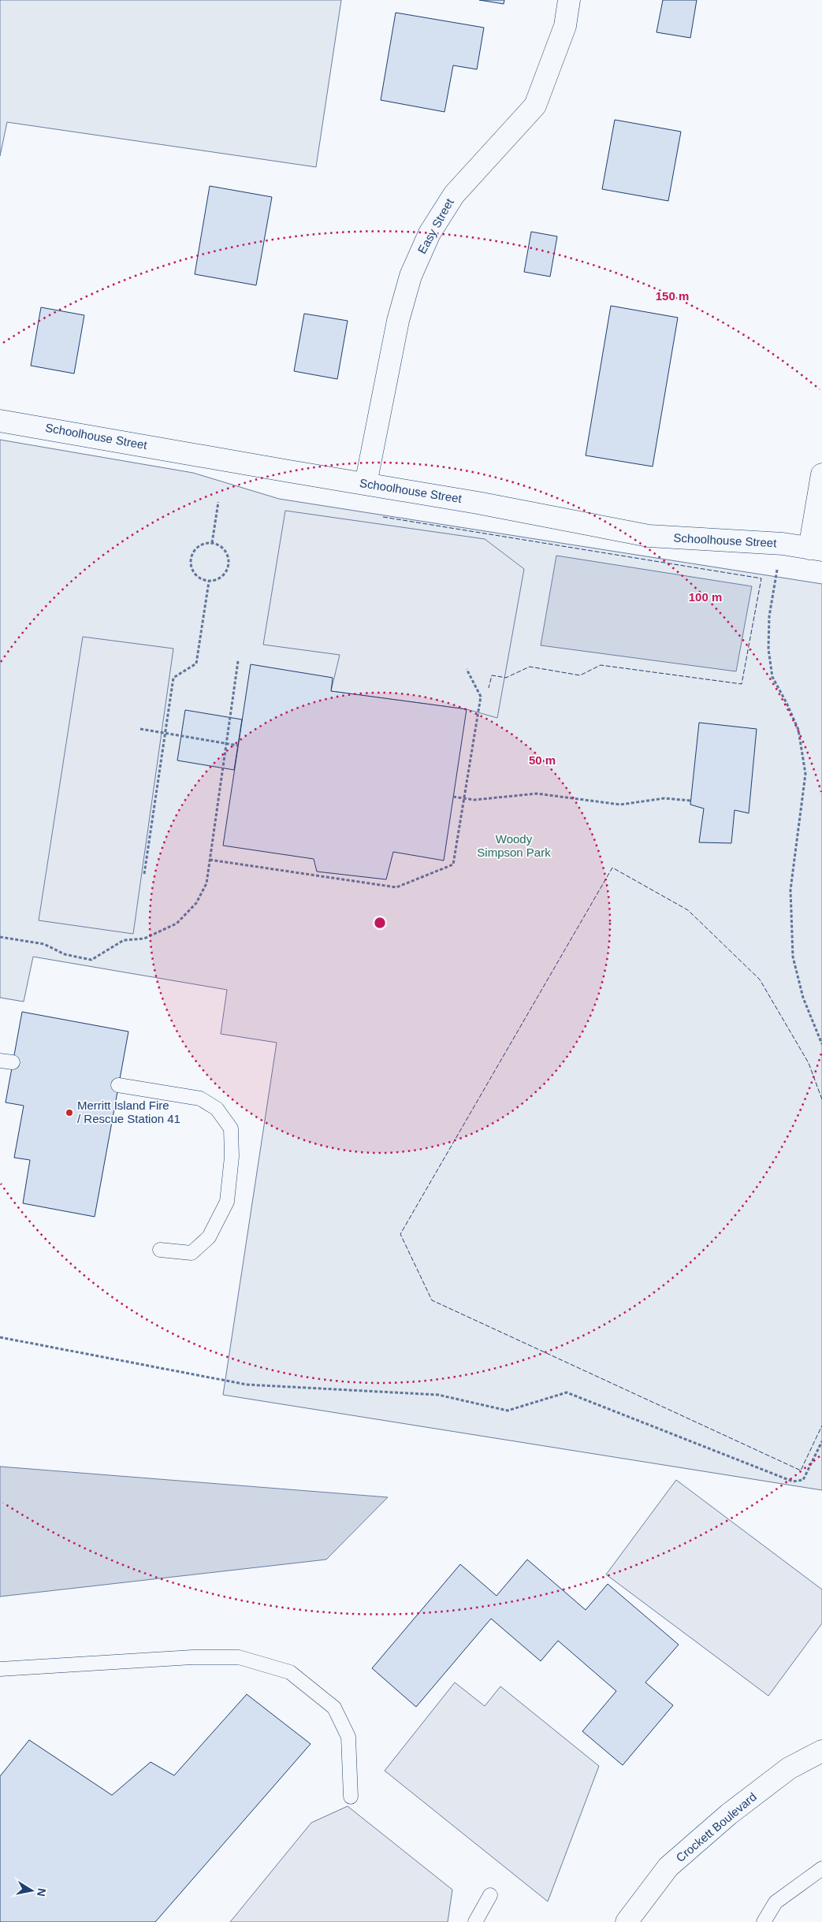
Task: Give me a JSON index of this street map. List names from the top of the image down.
{
  "streets": {
    "street": ["Easy Street", "Schoolhouse Street", "Crockett Boulevard"]
  },
  "crossings": [
    ["Easy Street", "Schoolhouse Street"]
  ],
  "parks": ["Woody Simpson Park"],
  "places": ["Merritt Island Fire / Rescue Station 41"],
  "north": "right",
  "rings": ["150 m", "100 m", "50 m"]
}
